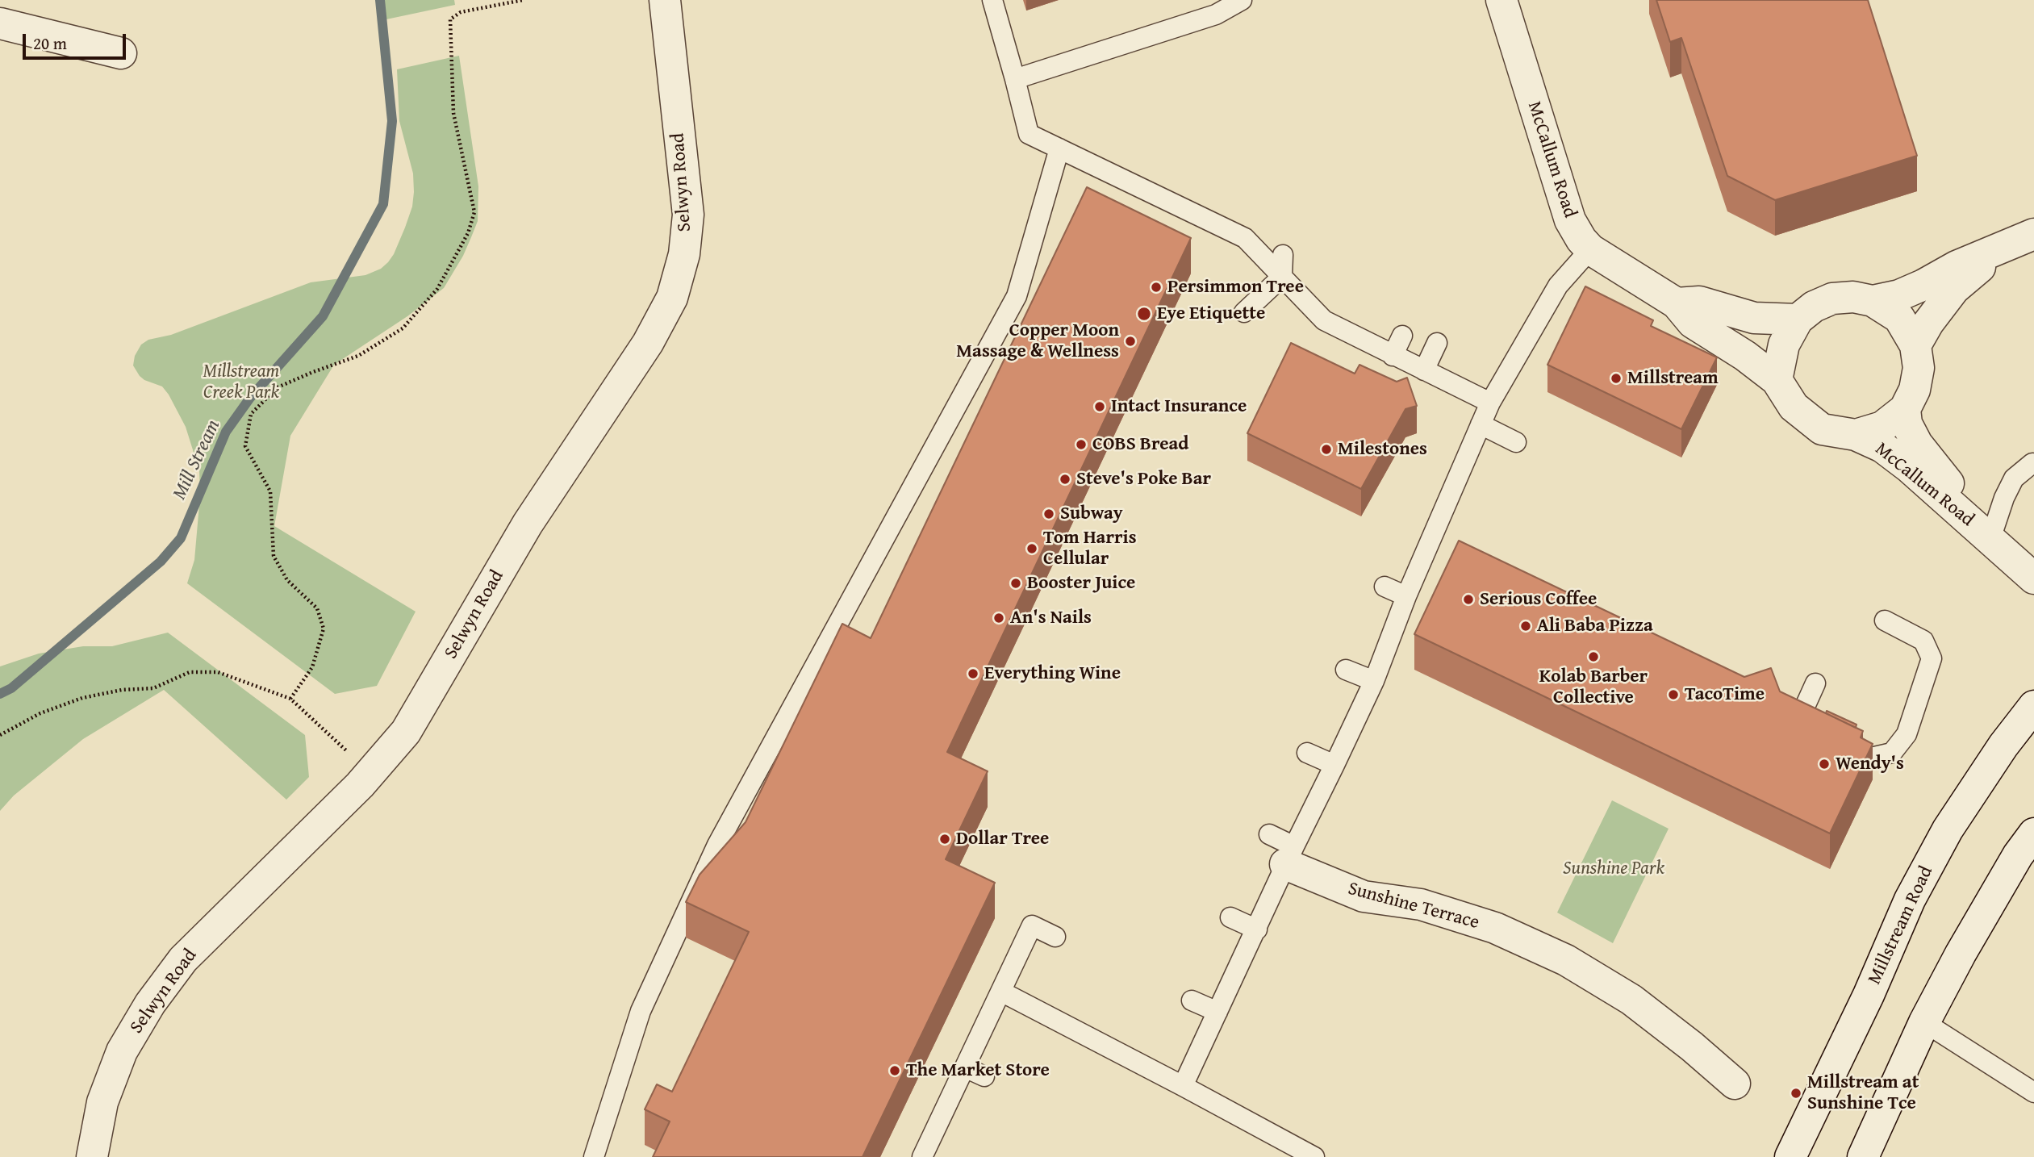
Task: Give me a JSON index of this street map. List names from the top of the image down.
{
  "streets": {
    "street": [
      "McCallum Road",
      "Selwyn Road",
      "Sunshine Terrace",
      "Millstream Road"
    ]
  },
  "water": ["Mill Stream"],
  "parks": ["Millstream Creek Park", "Sunshine Park"],
  "places": [
    "Persimmon Tree",
    "Eye Etiquette",
    "Copper Moon Massage & Wellness",
    "Millstream",
    "Intact Insurance",
    "COBS Bread",
    "Milestones",
    "Steve's Poke Bar",
    "Subway",
    "Tom Harris Cellular",
    "Booster Juice",
    "Serious Coffee",
    "An's Nails",
    "Ali Baba Pizza",
    "Kolab Barber Collective",
    "Everything Wine",
    "TacoTime",
    "Wendy's",
    "Dollar Tree",
    "The Market Store",
    "Millstream at Sunshine Tce"
  ],
  "scale_bar": "20 m"
}
